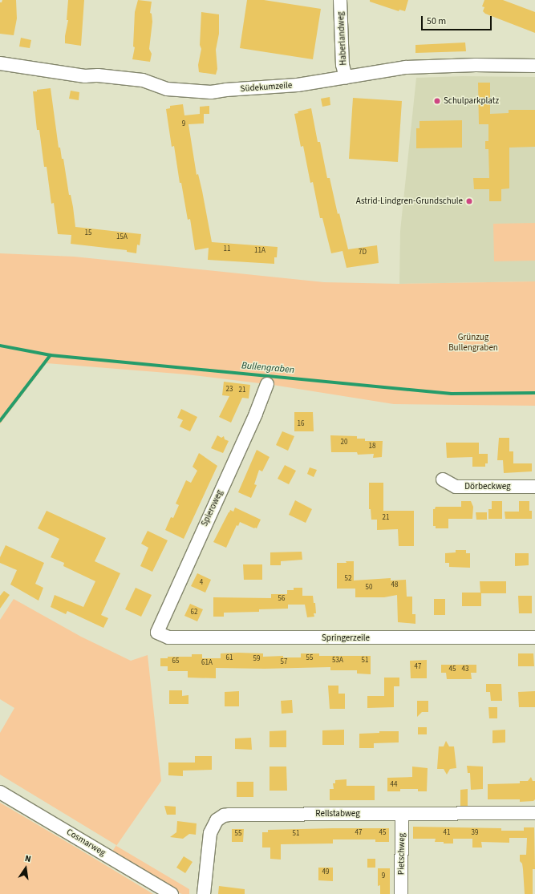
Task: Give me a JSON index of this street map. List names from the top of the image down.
{
  "streets": {
    "street": [
      "Haberlandweg",
      "Südekumzeile",
      "Dörbeckweg",
      "Spieroweg",
      "Springerzeile",
      "Rellstabweg",
      "Cosmarweg",
      "Pietschweg"
    ]
  },
  "crossings": [
    ["Haberlandweg", "Südekumzeile"],
    ["Spieroweg", "Springerzeile"],
    ["Rellstabweg", "Pietschweg"]
  ],
  "water": ["Bullengraben"],
  "parks": ["Grünzug Bullengraben"],
  "places": ["Schulparkplatz", "Astrid-Lindgren-Grundschule"],
  "house_numbers": [
    "9",
    "15",
    "15A",
    "11",
    "11A",
    "7D",
    "23",
    "21",
    "16",
    "20",
    "18",
    "21",
    "52",
    "4",
    "48",
    "50",
    "56",
    "62",
    "61",
    "55",
    "59",
    "53A",
    "51",
    "65",
    "57",
    "61A",
    "47",
    "45",
    "43",
    "44",
    "47",
    "45",
    "41",
    "39",
    "55",
    "51",
    "49",
    "9"
  ],
  "scale_bar": "50 m",
  "north": "top"
}
